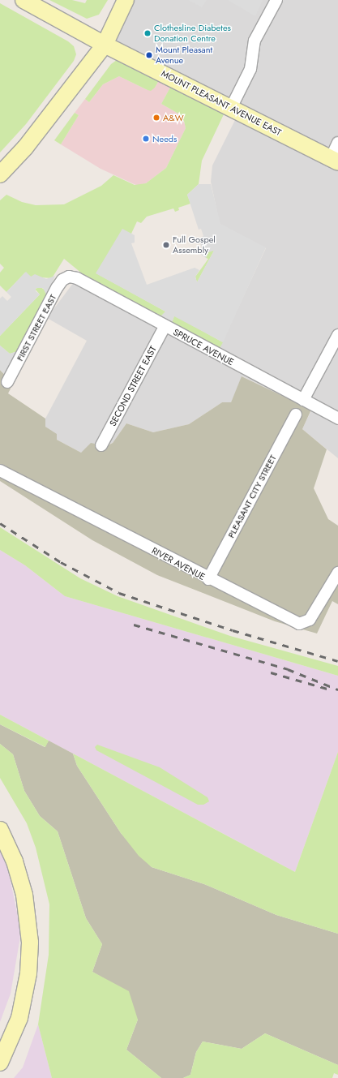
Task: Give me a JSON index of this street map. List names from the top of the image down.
{
  "streets": {
    "main road": ["MOUNT PLEASANT AVENUE EAST"],
    "street": [
      "FIRST STREET EAST",
      "SPRUCE AVENUE",
      "SECOND STREET EAST",
      "PLEASANT CITY STREET",
      "RIVER AVENUE"
    ]
  },
  "crossings": [
    ["FIRST STREET EAST", "SPRUCE AVENUE"],
    ["SPRUCE AVENUE", "SECOND STREET EAST"],
    ["PLEASANT CITY STREET", "RIVER AVENUE"]
  ],
  "places": [
    "Clothesline Diabetes Donation Centre",
    "Mount Pleasant Avenue",
    "A&W",
    "Needs",
    "Full Gospel Assembly"
  ]
}
